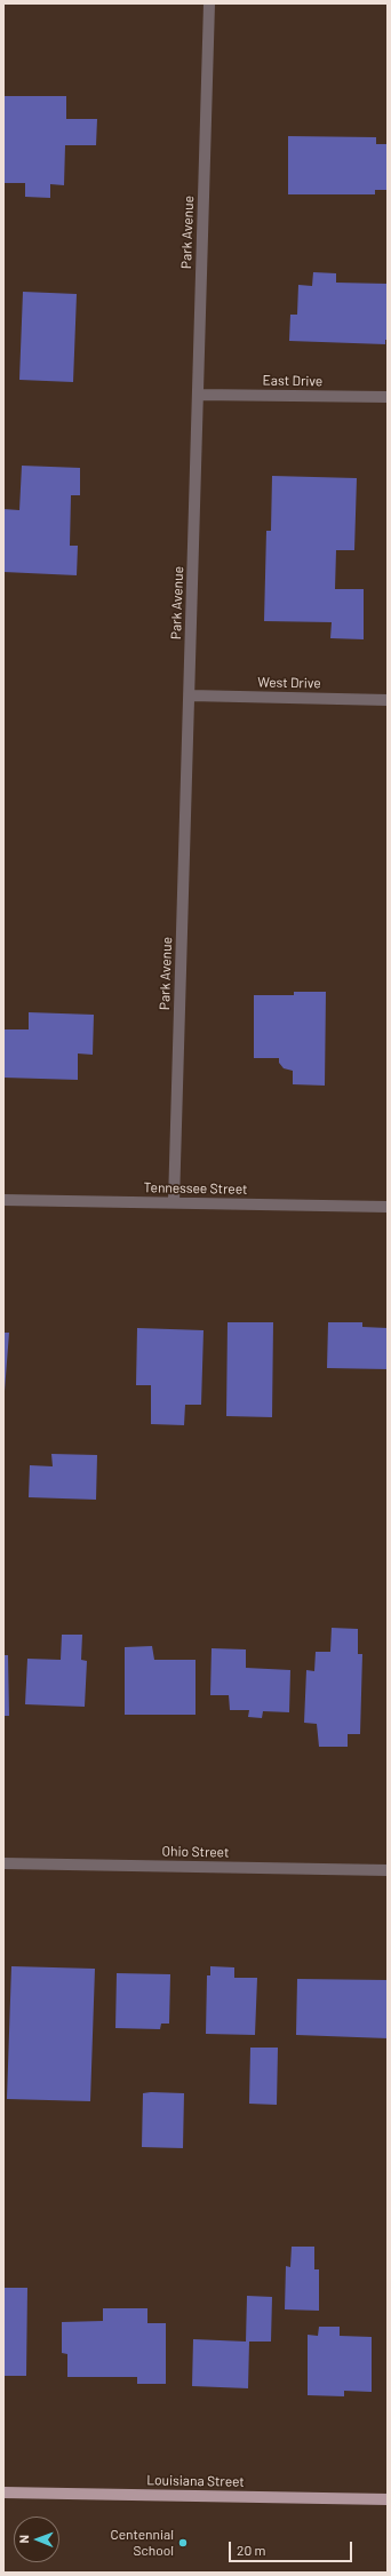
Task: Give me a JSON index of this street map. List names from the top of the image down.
{
  "streets": {
    "main road": ["Louisiana Street"],
    "street": [
      "Park Avenue",
      "East Drive",
      "West Drive",
      "Tennessee Street",
      "Ohio Street"
    ]
  },
  "crossings": [
    ["Park Avenue", "East Drive"],
    ["Park Avenue", "West Drive"],
    ["Park Avenue", "Tennessee Street"]
  ],
  "places": ["Centennial School"],
  "scale_bar": "20 m",
  "north": "left"
}
